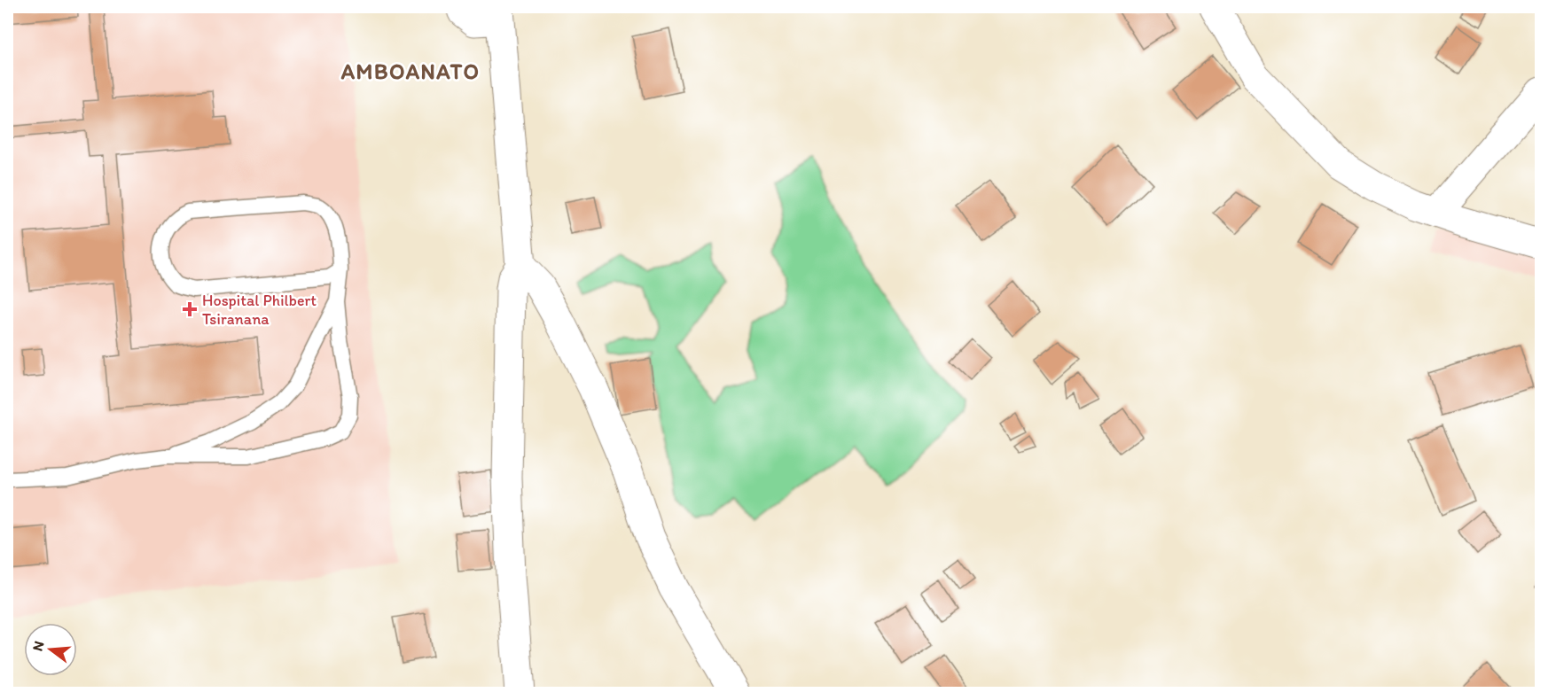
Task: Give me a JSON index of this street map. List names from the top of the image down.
{
  "districts": ["AMBOANATO"],
  "places": {
    "health": ["Hospital Philbert Tsiranana"]
  },
  "north": "left"
}
